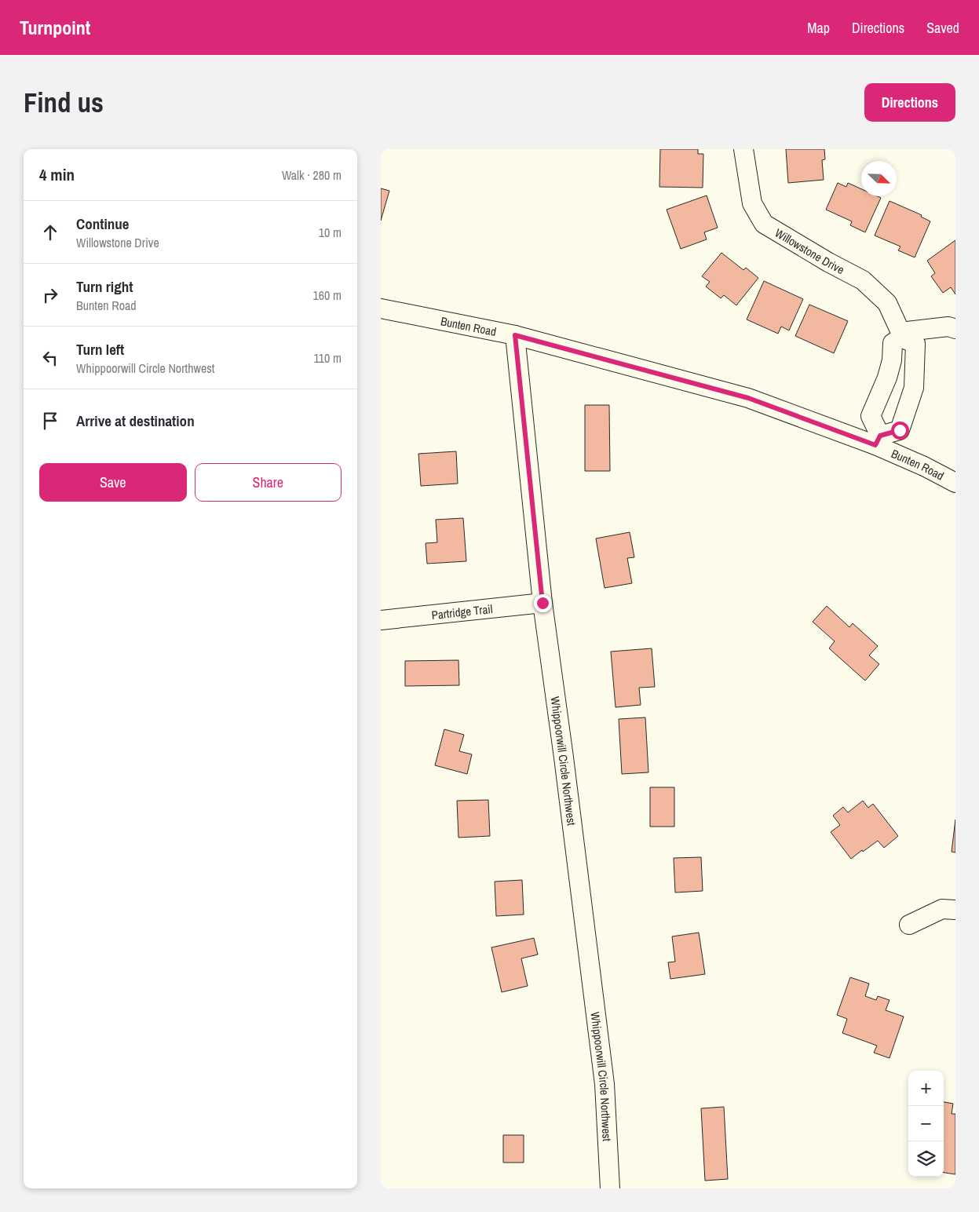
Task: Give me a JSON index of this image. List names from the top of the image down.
{
  "streets": {
    "street": [
      "Willowstone Drive",
      "Bunten Road",
      "Partridge Trail",
      "Whippoorwill Circle Northwest"
    ]
  },
  "crossings": [
    ["Willowstone Drive", "Bunten Road"],
    ["Bunten Road", "Whippoorwill Circle Northwest"],
    ["Partridge Trail", "Whippoorwill Circle Northwest"]
  ],
  "north": "bottom right",
  "page": {
    "header": "Turnpoint",
    "nav": ["Map", "Directions", "Saved"],
    "buttons": [
      "Directions",
      ["Save", "Share"]
    ],
    "title": "Find us",
    "heading": ["4 min", "Walk · 280 m"],
    "list": [
      ["Continue", "Willowstone Drive", "10 m"],
      ["Turn right", "Bunten Road", "160 m"],
      ["Turn left", "Whippoorwill Circle Northwest", "110 m"],
      "Arrive at destination"
    ],
    "map_buttons": ["+", "−"]
  }
}
